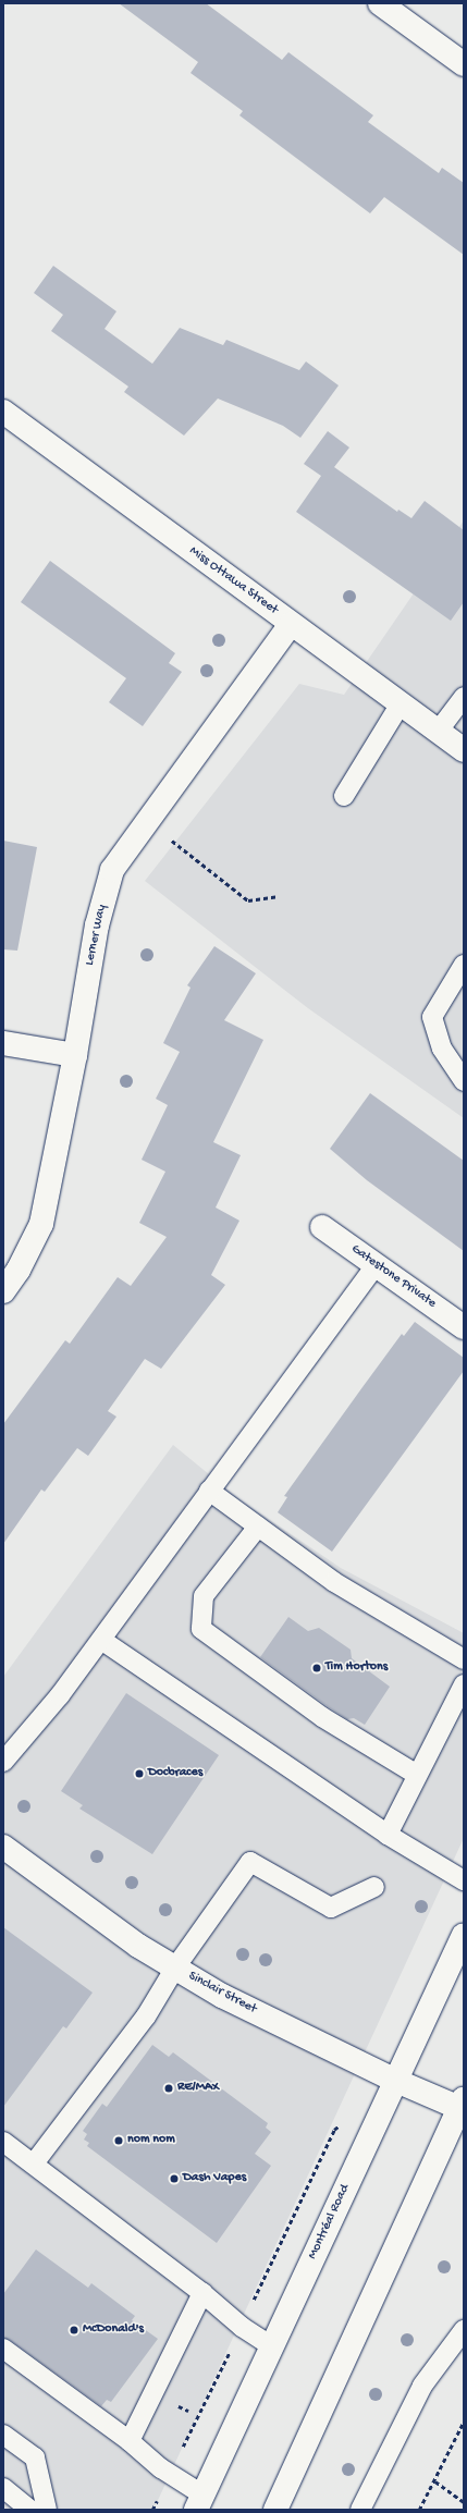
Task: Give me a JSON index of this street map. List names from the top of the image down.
{
  "streets": {
    "street": [
      "Miss Ottawa Street",
      "Lerner Way",
      "Gatestone Private",
      "Sinclair Street",
      "Montréal Road"
    ]
  },
  "crossings": [
    ["Miss Ottawa Street", "Lerner Way"],
    ["Sinclair Street", "Montréal Road"]
  ],
  "places": [
    "Tim Hortons",
    "Docbraces",
    "RE/MAX",
    "nom nom",
    "Dash Vapes",
    "McDonald's"
  ]
}
